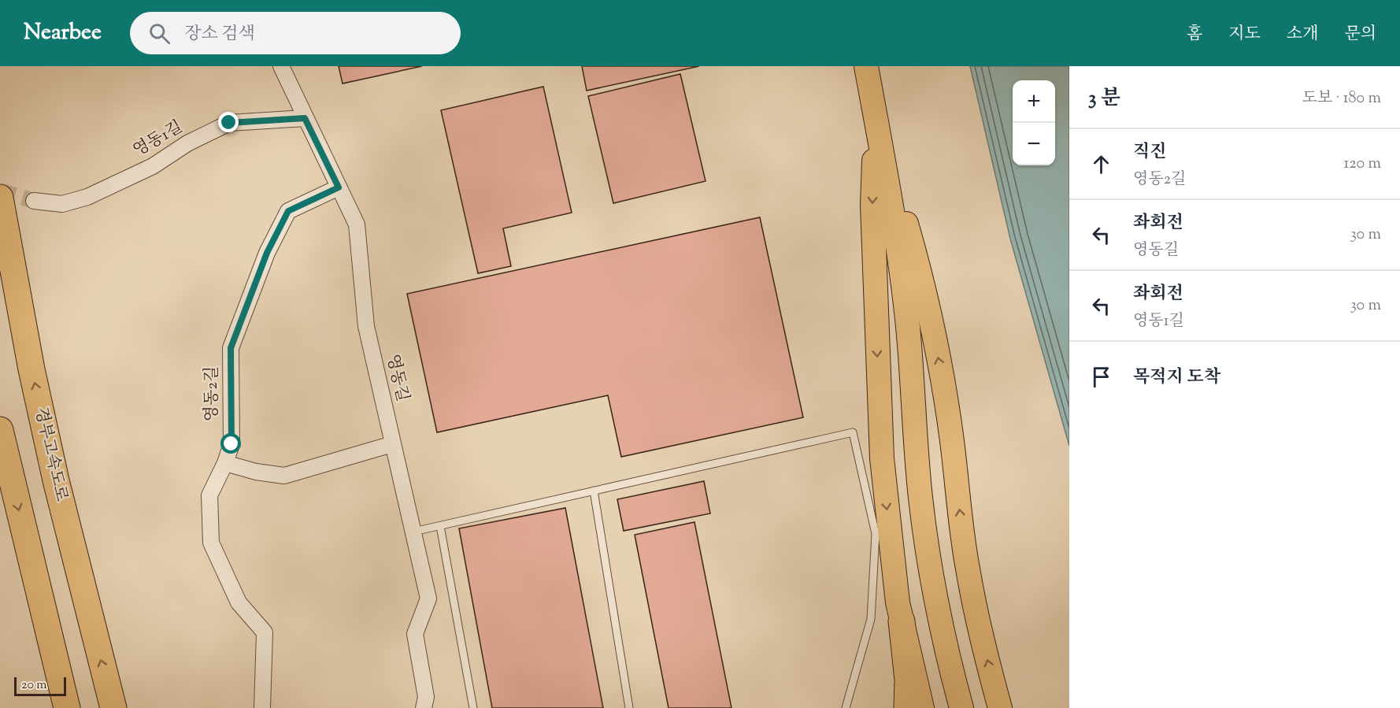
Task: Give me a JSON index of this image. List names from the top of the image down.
{
  "streets": {
    "highway": ["경부고속도로"],
    "street": ["영동1길", "영동길", "영동2길"]
  },
  "crossings": [
    ["영동1길", "영동길"],
    ["영동길", "영동2길"]
  ],
  "scale_bar": "20 m",
  "page": {
    "header": "Nearbee",
    "search": "장소 검색",
    "nav": [
      "홈",
      "지도",
      "소개",
      "문의"
    ],
    "heading": ["3 분", "도보 · 180 m"],
    "map_buttons": ["+", "−"],
    "list": [
      ["직진", "영동2길", "120 m"],
      ["좌회전", "영동길", "30 m"],
      ["좌회전", "영동1길", "30 m"],
      "목적지 도착"
    ],
    "scale": "20 m"
  }
}
